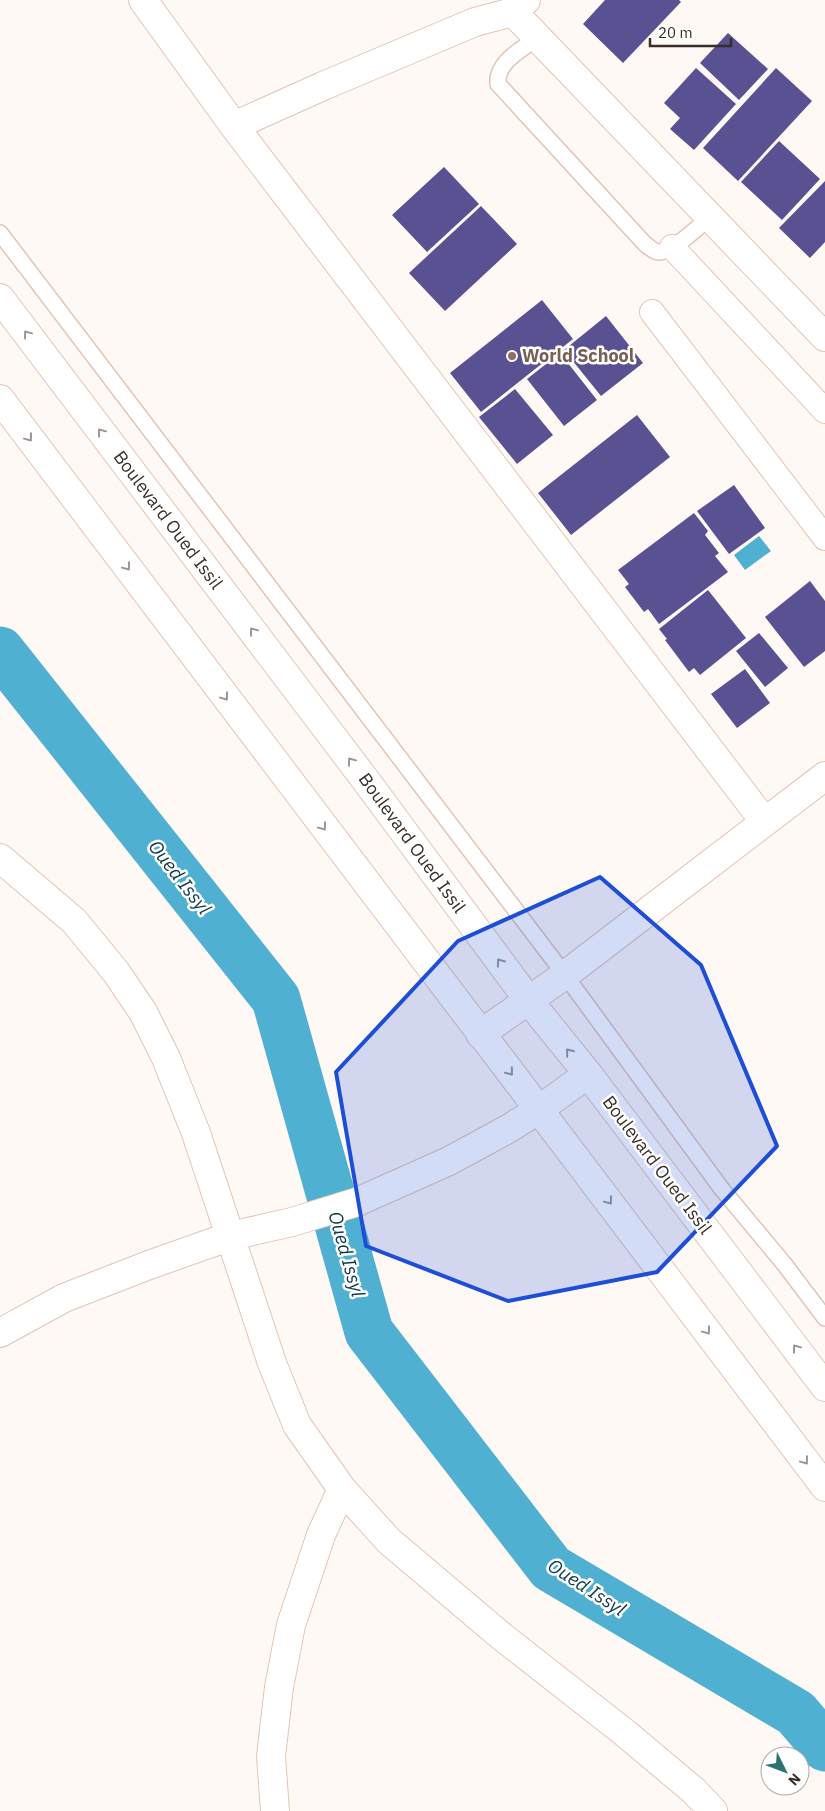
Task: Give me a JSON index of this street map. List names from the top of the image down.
{
  "streets": {
    "street": ["Boulevard Oued Issil"]
  },
  "water": ["Oued Issyl"],
  "places": ["World School"],
  "scale_bar": "20 m",
  "north": "bottom right"
}
